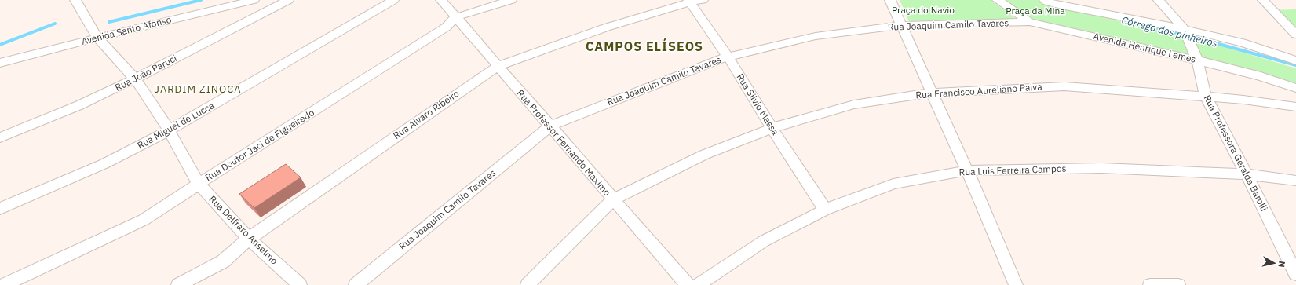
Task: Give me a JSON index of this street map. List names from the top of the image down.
{
  "streets": {
    "street": [
      "Rua Joaquim Camilo Tavares",
      "Avenida Santo Afonso",
      "Avenida Henrique Lemes",
      "Rua João Paruci",
      "Rua Francisco Aureliano Paiva",
      "Rua Silvio Massa",
      "Rua Alvaro Ribeiro",
      "Rua Miguel de Lucca",
      "Rua Professor Fernando Maximo",
      "Rua Doutor Jaci de Figueiredo",
      "Rua Professora Geralda Barolli",
      "Rua Luis Ferreira Campos",
      "Rua Delfraro Anselmo"
    ]
  },
  "crossings": [
    ["Rua Joaquim Camilo Tavares", "Avenida Henrique Lemes"],
    ["Rua Joaquim Camilo Tavares", "Rua Silvio Massa"],
    ["Rua Joaquim Camilo Tavares", "Rua Professor Fernando Maximo"],
    ["Avenida Santo Afonso", "Rua Delfraro Anselmo"],
    ["Avenida Henrique Lemes", "Rua Professora Geralda Barolli"],
    ["Rua João Paruci", "Rua Delfraro Anselmo"],
    ["Rua Francisco Aureliano Paiva", "Rua Silvio Massa"],
    ["Rua Francisco Aureliano Paiva", "Rua Professor Fernando Maximo"],
    ["Rua Francisco Aureliano Paiva", "Rua Professora Geralda Barolli"],
    ["Rua Silvio Massa", "Rua Alvaro Ribeiro"],
    ["Rua Silvio Massa", "Rua Luis Ferreira Campos"],
    ["Rua Alvaro Ribeiro", "Rua Professor Fernando Maximo"],
    ["Rua Alvaro Ribeiro", "Rua Delfraro Anselmo"],
    ["Rua Miguel de Lucca", "Rua Delfraro Anselmo"],
    ["Rua Professor Fernando Maximo", "Rua Doutor Jaci de Figueiredo"],
    ["Rua Doutor Jaci de Figueiredo", "Rua Delfraro Anselmo"],
    ["Rua Professora Geralda Barolli", "Rua Luis Ferreira Campos"]
  ],
  "districts": ["CAMPOS ELÍSEOS", "JARDIM ZINOCA"],
  "water": ["Córrego dos pinheiros"],
  "parks": ["Praça do Navio", "Praça da Mina"],
  "north": "right"
}
